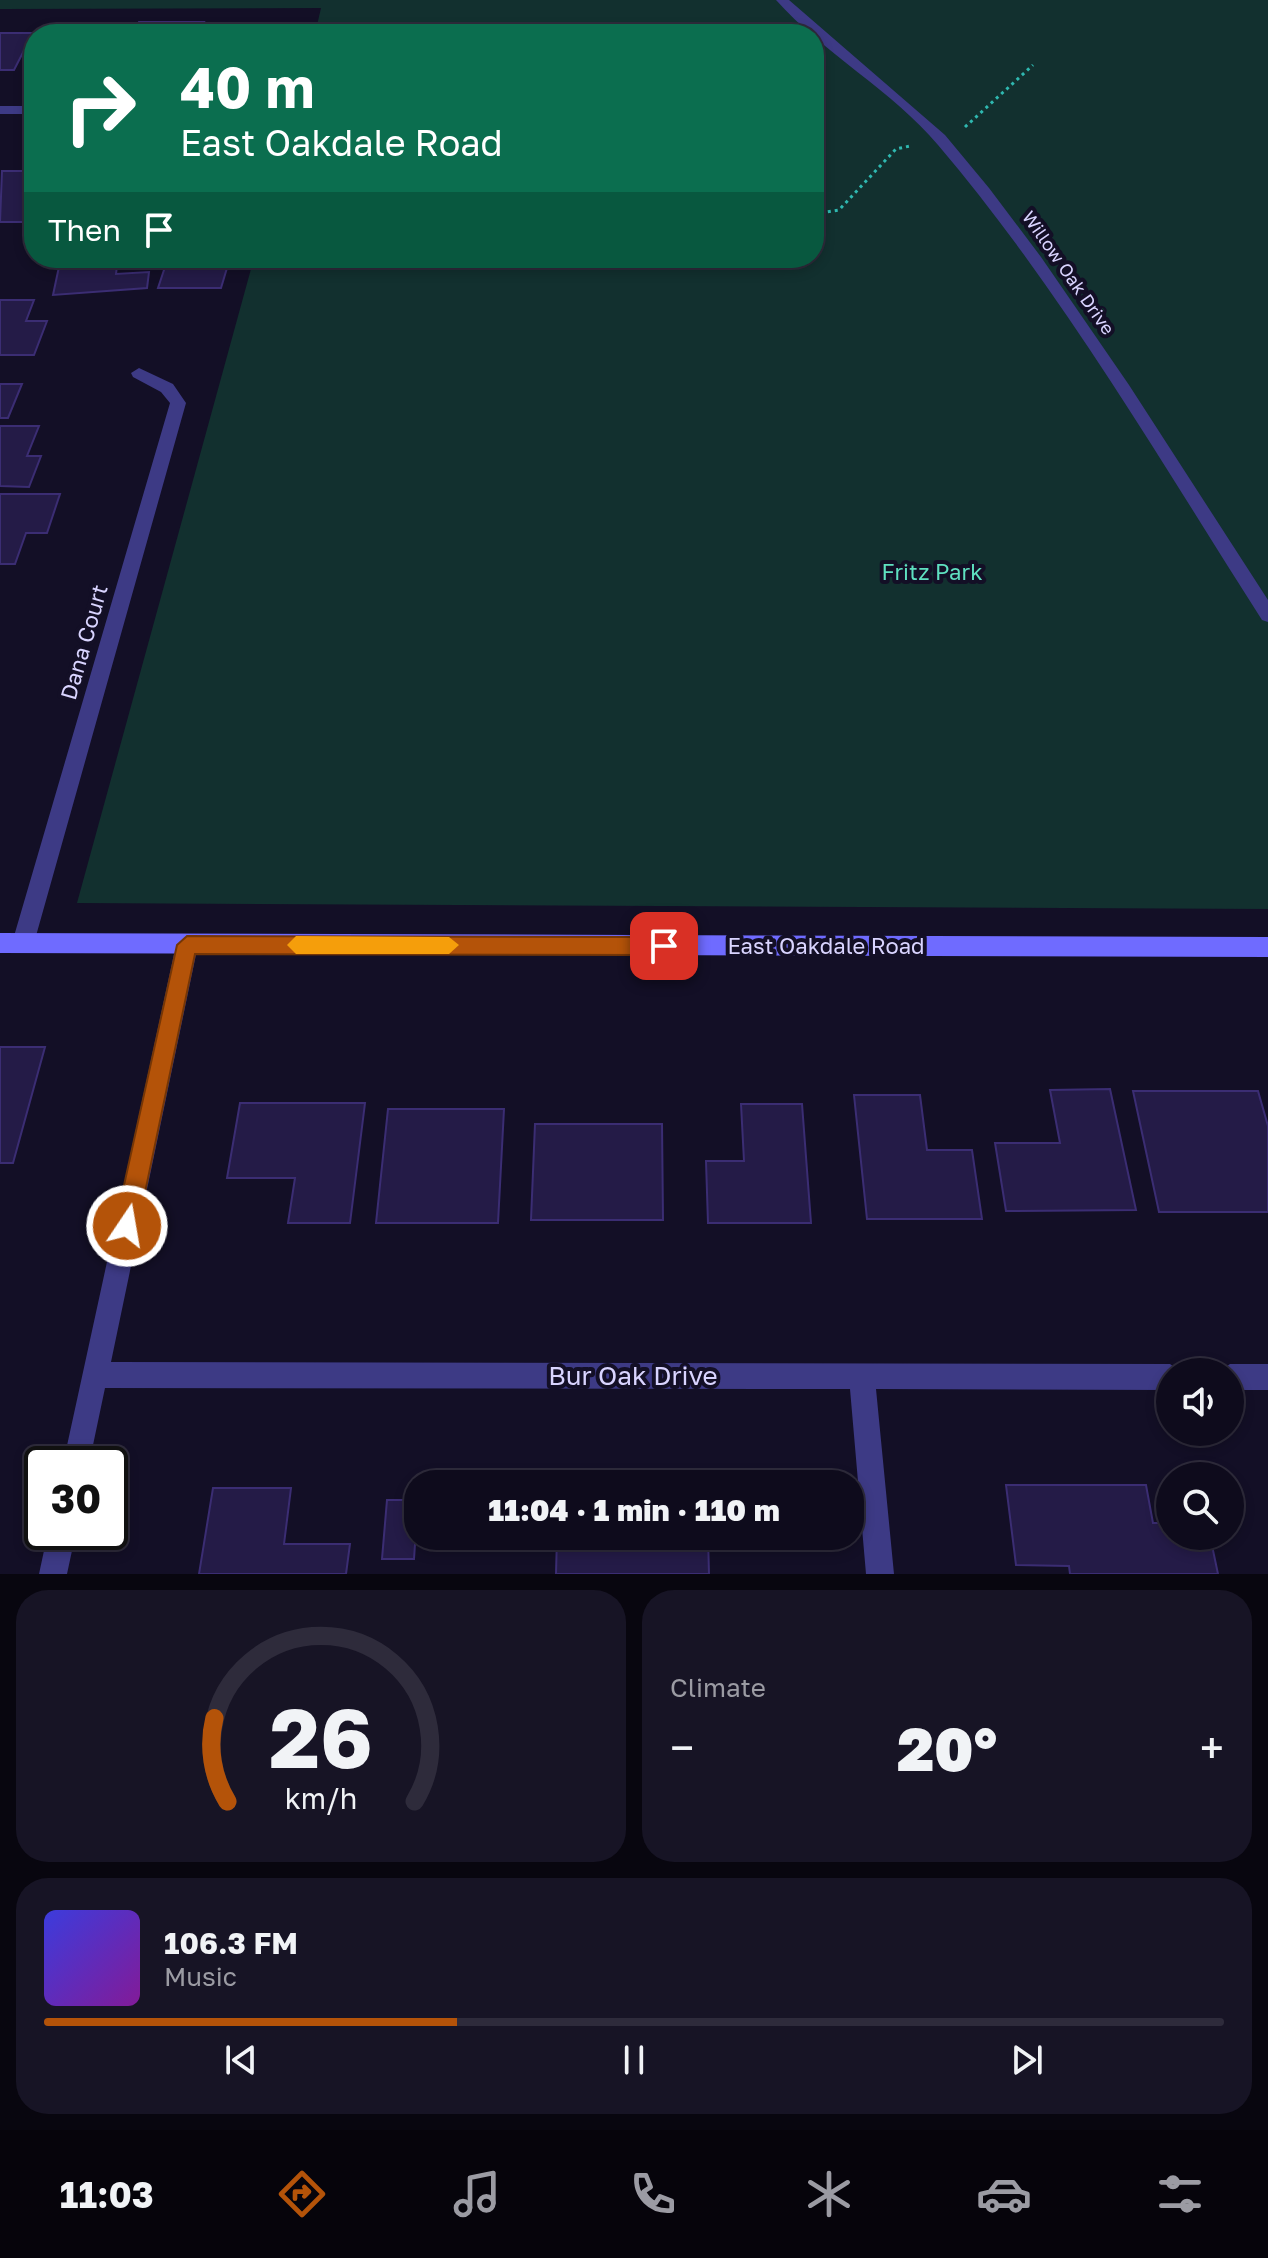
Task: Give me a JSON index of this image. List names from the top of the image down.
{
  "streets": {
    "street": [
      "Willow Oak Drive",
      "Dana Court",
      "East Oakdale Road",
      "Bur Oak Drive"
    ]
  },
  "crossings": [
    ["Dana Court", "East Oakdale Road"]
  ],
  "parks": ["Fritz Park"],
  "page": {
    "turn": ["40 m", "East Oakdale Road"],
    "then": "Then",
    "limit": "30",
    "trip": "11:04 · 1 min · 110 m",
    "tile": "Climate",
    "heat": ["−", "20°", "+"],
    "song": ["106.3 FM", "Music"],
    "tabs": "11:03",
    "gauge": ["26", "km/h"]
  }
}
